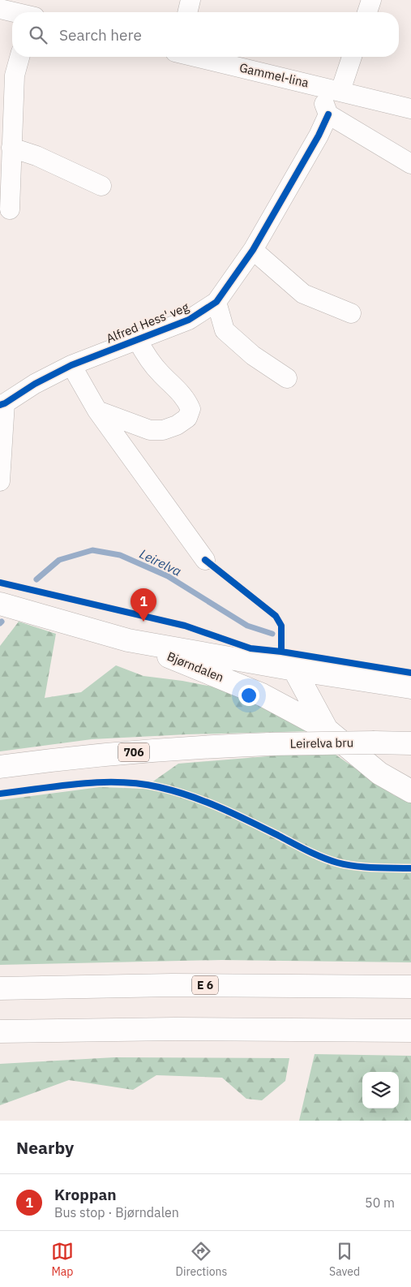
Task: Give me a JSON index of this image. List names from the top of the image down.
{
  "streets": {
    "main road": [
      "Bjørndalen",
      "Leirelva bru",
      "706",
      "E 6"
    ],
    "street": ["Gammel-lina", "Alfred Hess' veg"]
  },
  "crossings": [
    ["Gammel-lina", "Alfred Hess' veg"]
  ],
  "water": ["Leirelva"],
  "page": {
    "search": "Search here",
    "pins": "1",
    "heading": "Nearby",
    "list": [
      {
        "mark": "1",
        "name": "Kroppan",
        "note": "Bus stop · Bjørndalen",
        "value": "50 m"
      }
    ],
    "nav": ["Map", "Directions", "Saved"]
  }
}
